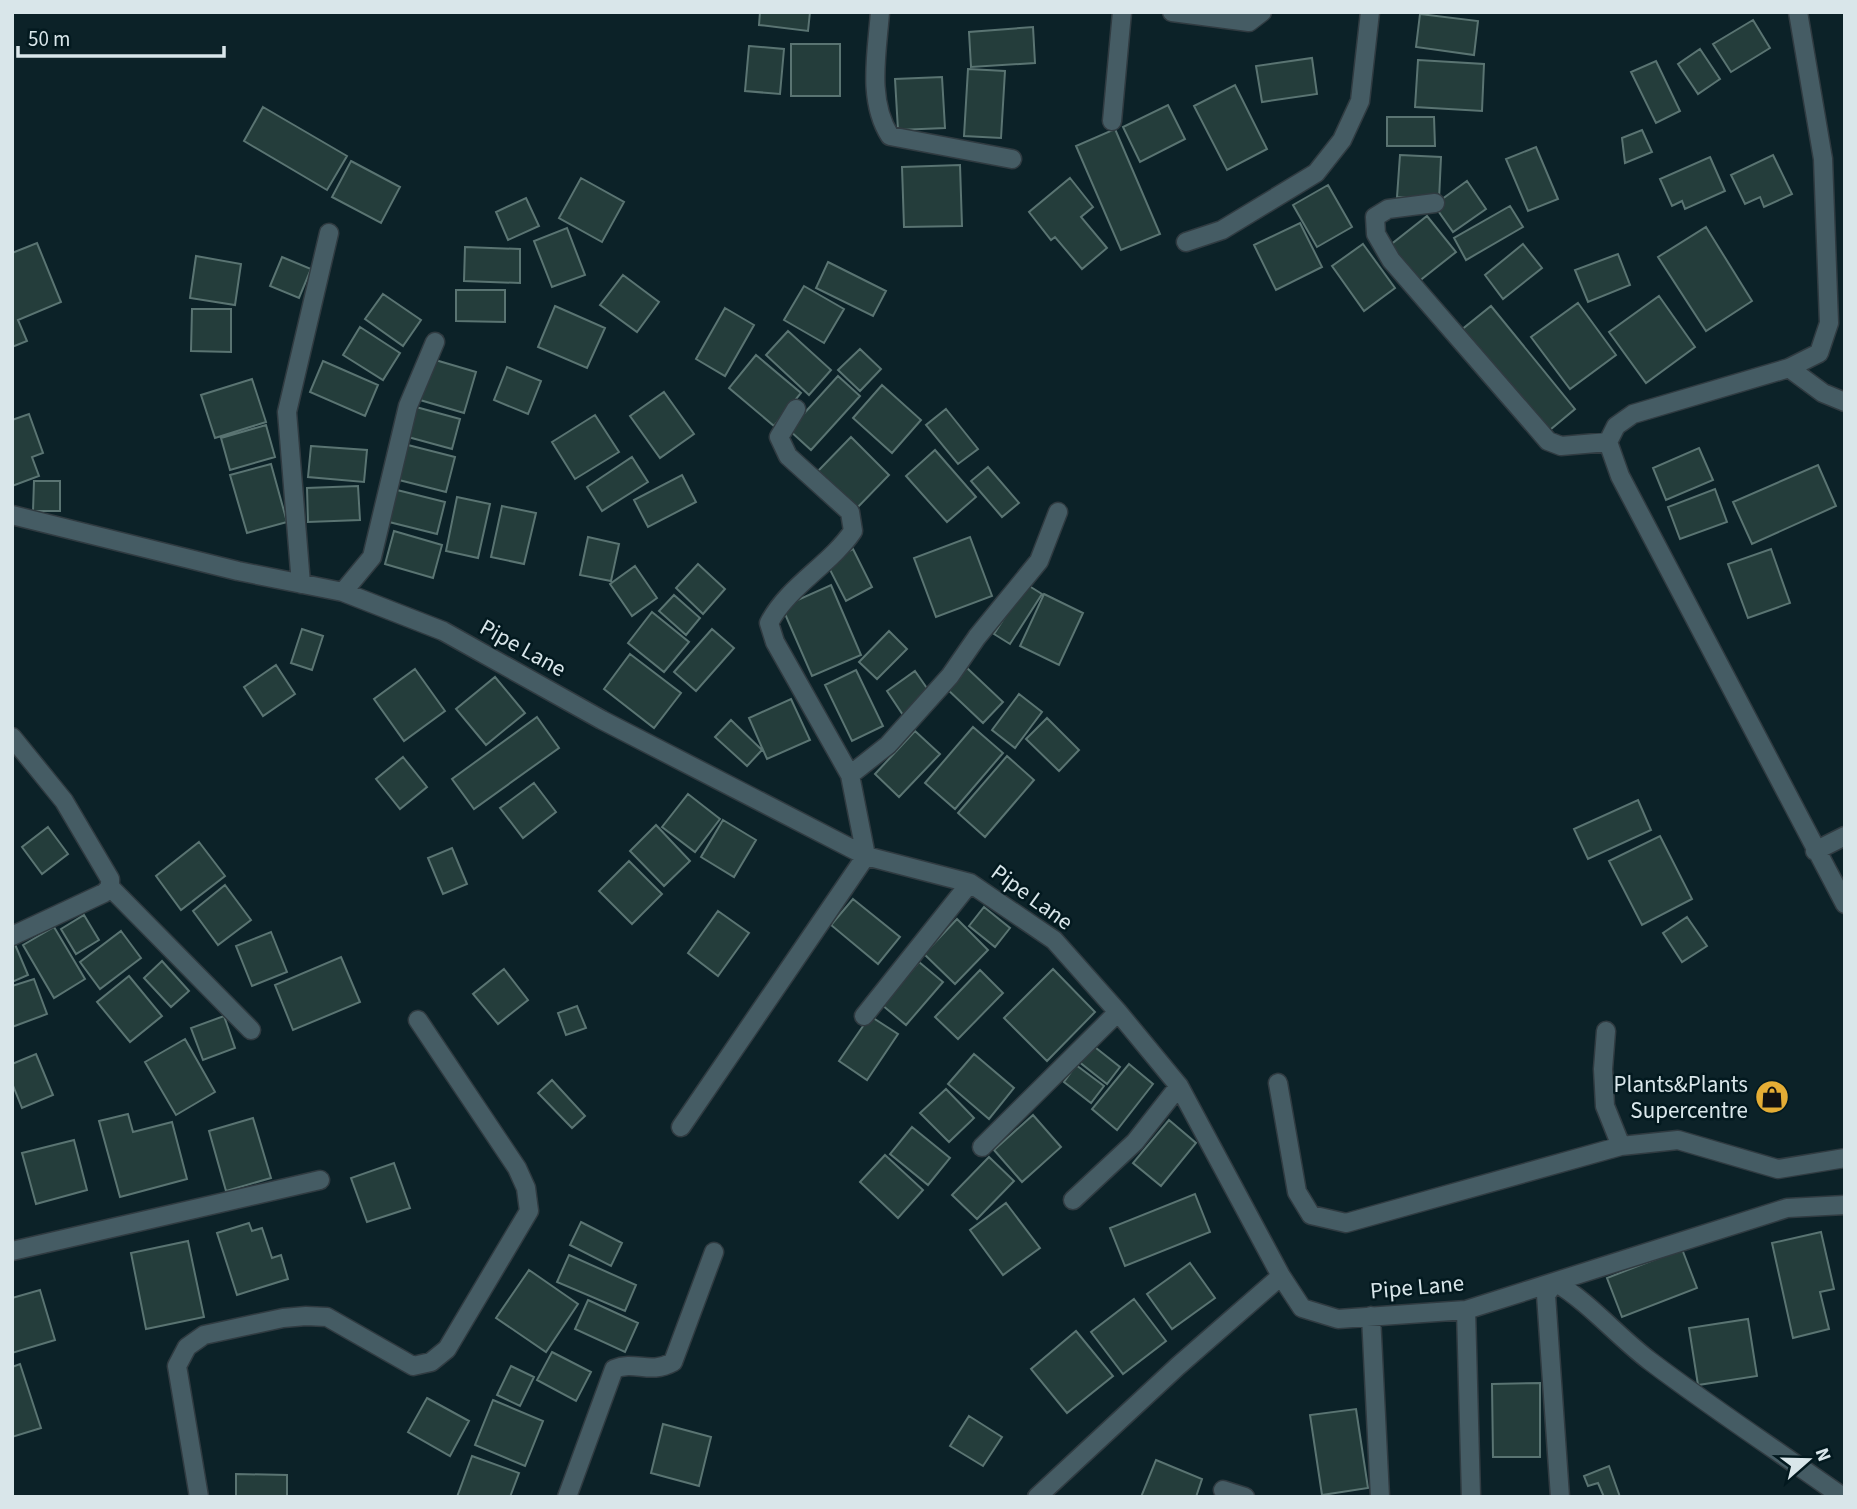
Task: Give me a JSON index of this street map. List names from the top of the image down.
{
  "streets": {
    "street": ["Pipe Lane"]
  },
  "places": {
    "shop": ["Plants&Plants Supercentre"]
  },
  "scale_bar": "50 m",
  "north": "right"
}
